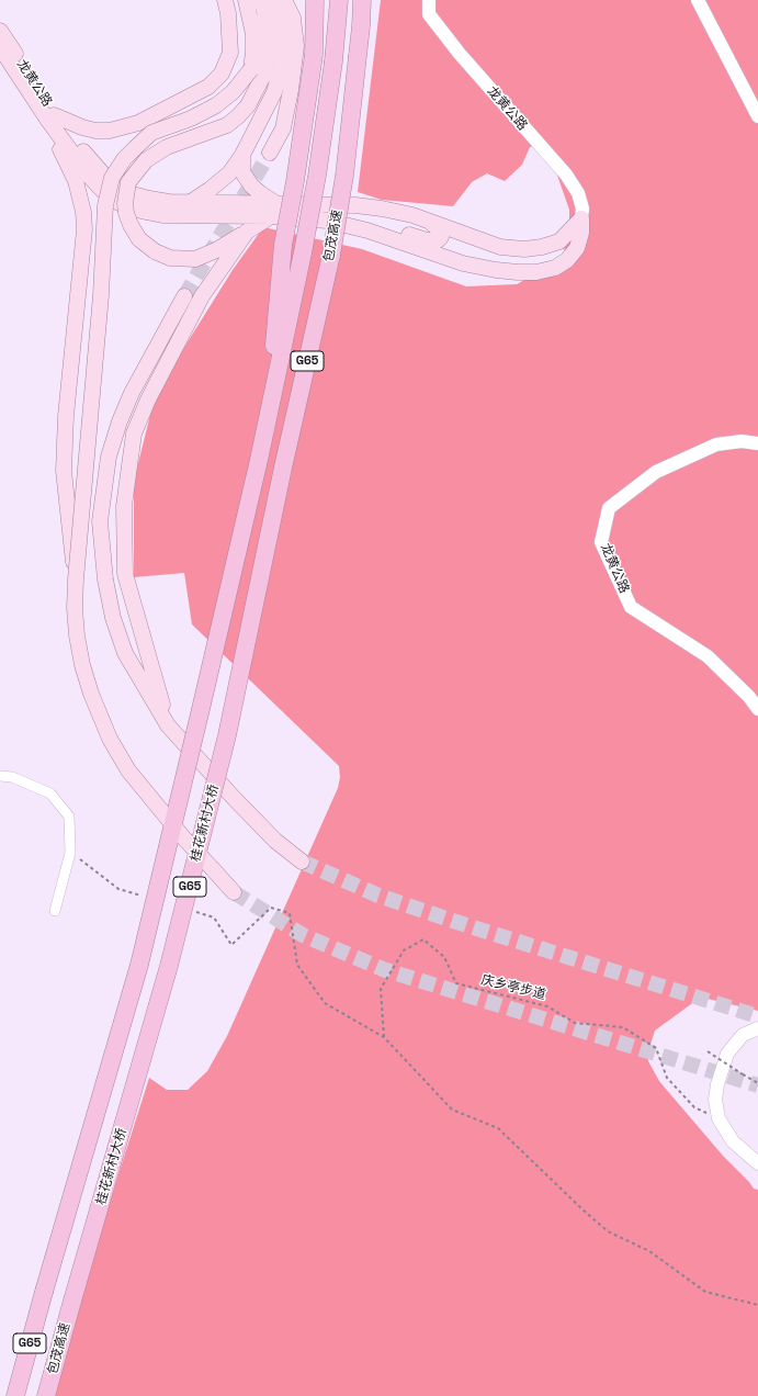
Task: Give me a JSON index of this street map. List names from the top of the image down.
{
  "streets": {
    "highway": ["包茂高速", "G65", "桂花新村大桥"],
    "main road": ["龙黄公路"],
    "path": ["庆乡亭步道"]
  },
  "crossings": [
    ["包茂高速", "桂花新村大桥"]
  ]
}
